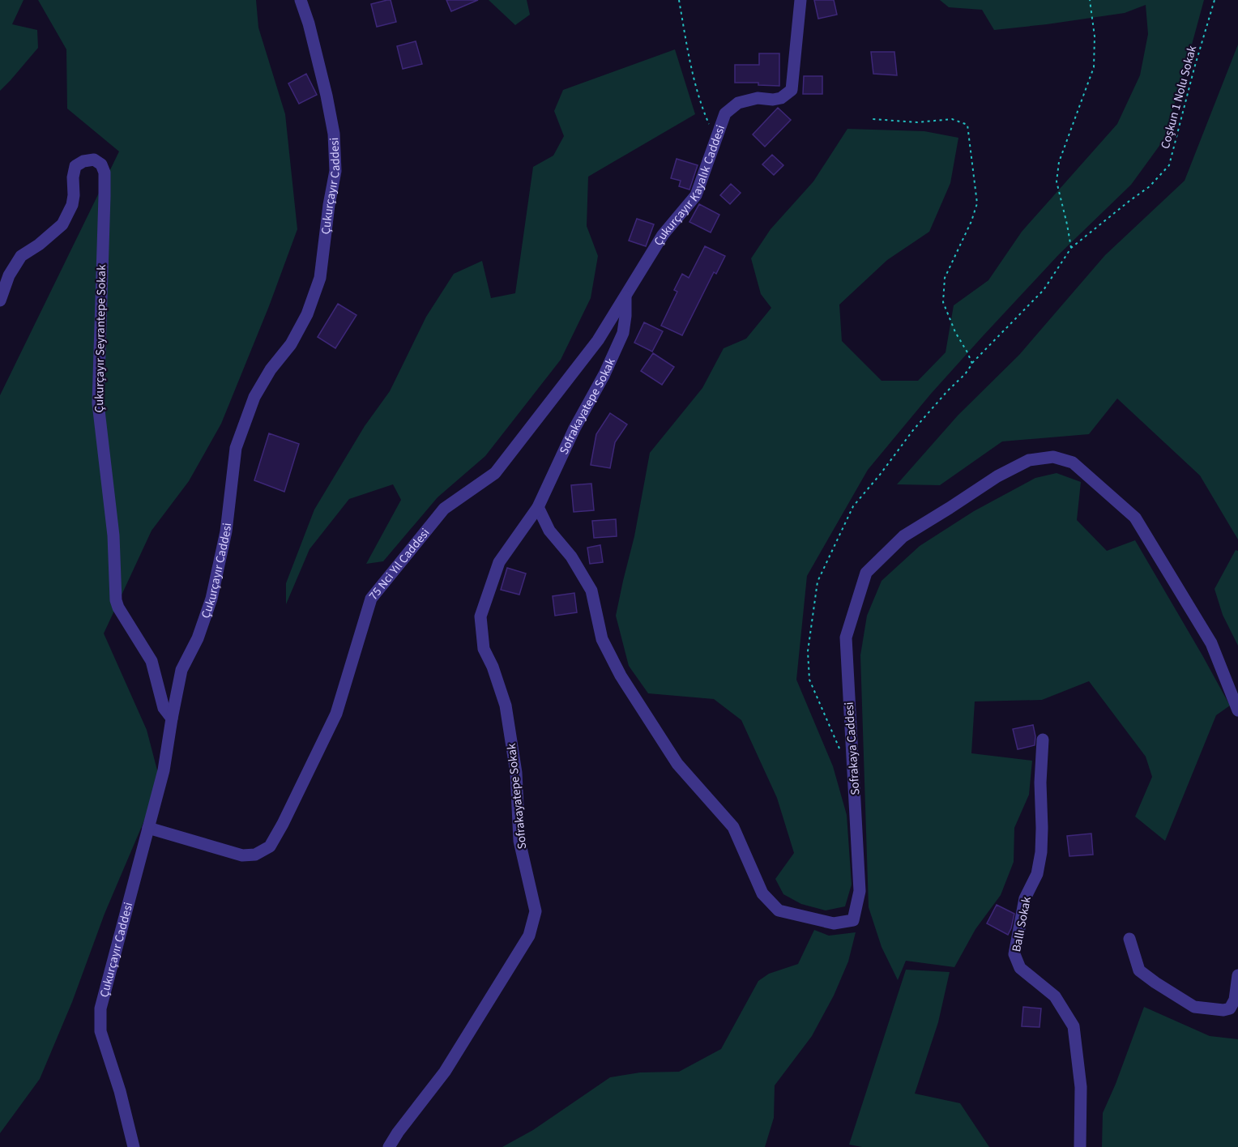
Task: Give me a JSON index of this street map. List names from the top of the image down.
{
  "streets": {
    "street": [
      "Çukurçayır Kayalık Caddesi",
      "Çukurçayır Caddesi",
      "Çukurçayır Seyrantepe Sokak",
      "Sofrakayatepe Sokak",
      "75 Nci Yıl Caddesi",
      "Sofrakaya Caddesi",
      "Ballı Sokak"
    ],
    "path": ["Coşkun 1 Nolu Sokak"]
  },
  "crossings": [
    ["Çukurçayır Kayalık Caddesi", "Sofrakayatepe Sokak"],
    ["Çukurçayır Kayalık Caddesi", "75 Nci Yıl Caddesi"],
    ["Çukurçayır Caddesi", "Çukurçayır Seyrantepe Sokak"],
    ["Çukurçayır Caddesi", "75 Nci Yıl Caddesi"],
    ["Sofrakayatepe Sokak", "75 Nci Yıl Caddesi"],
    ["Sofrakayatepe Sokak", "Sofrakaya Caddesi"]
  ]
}
